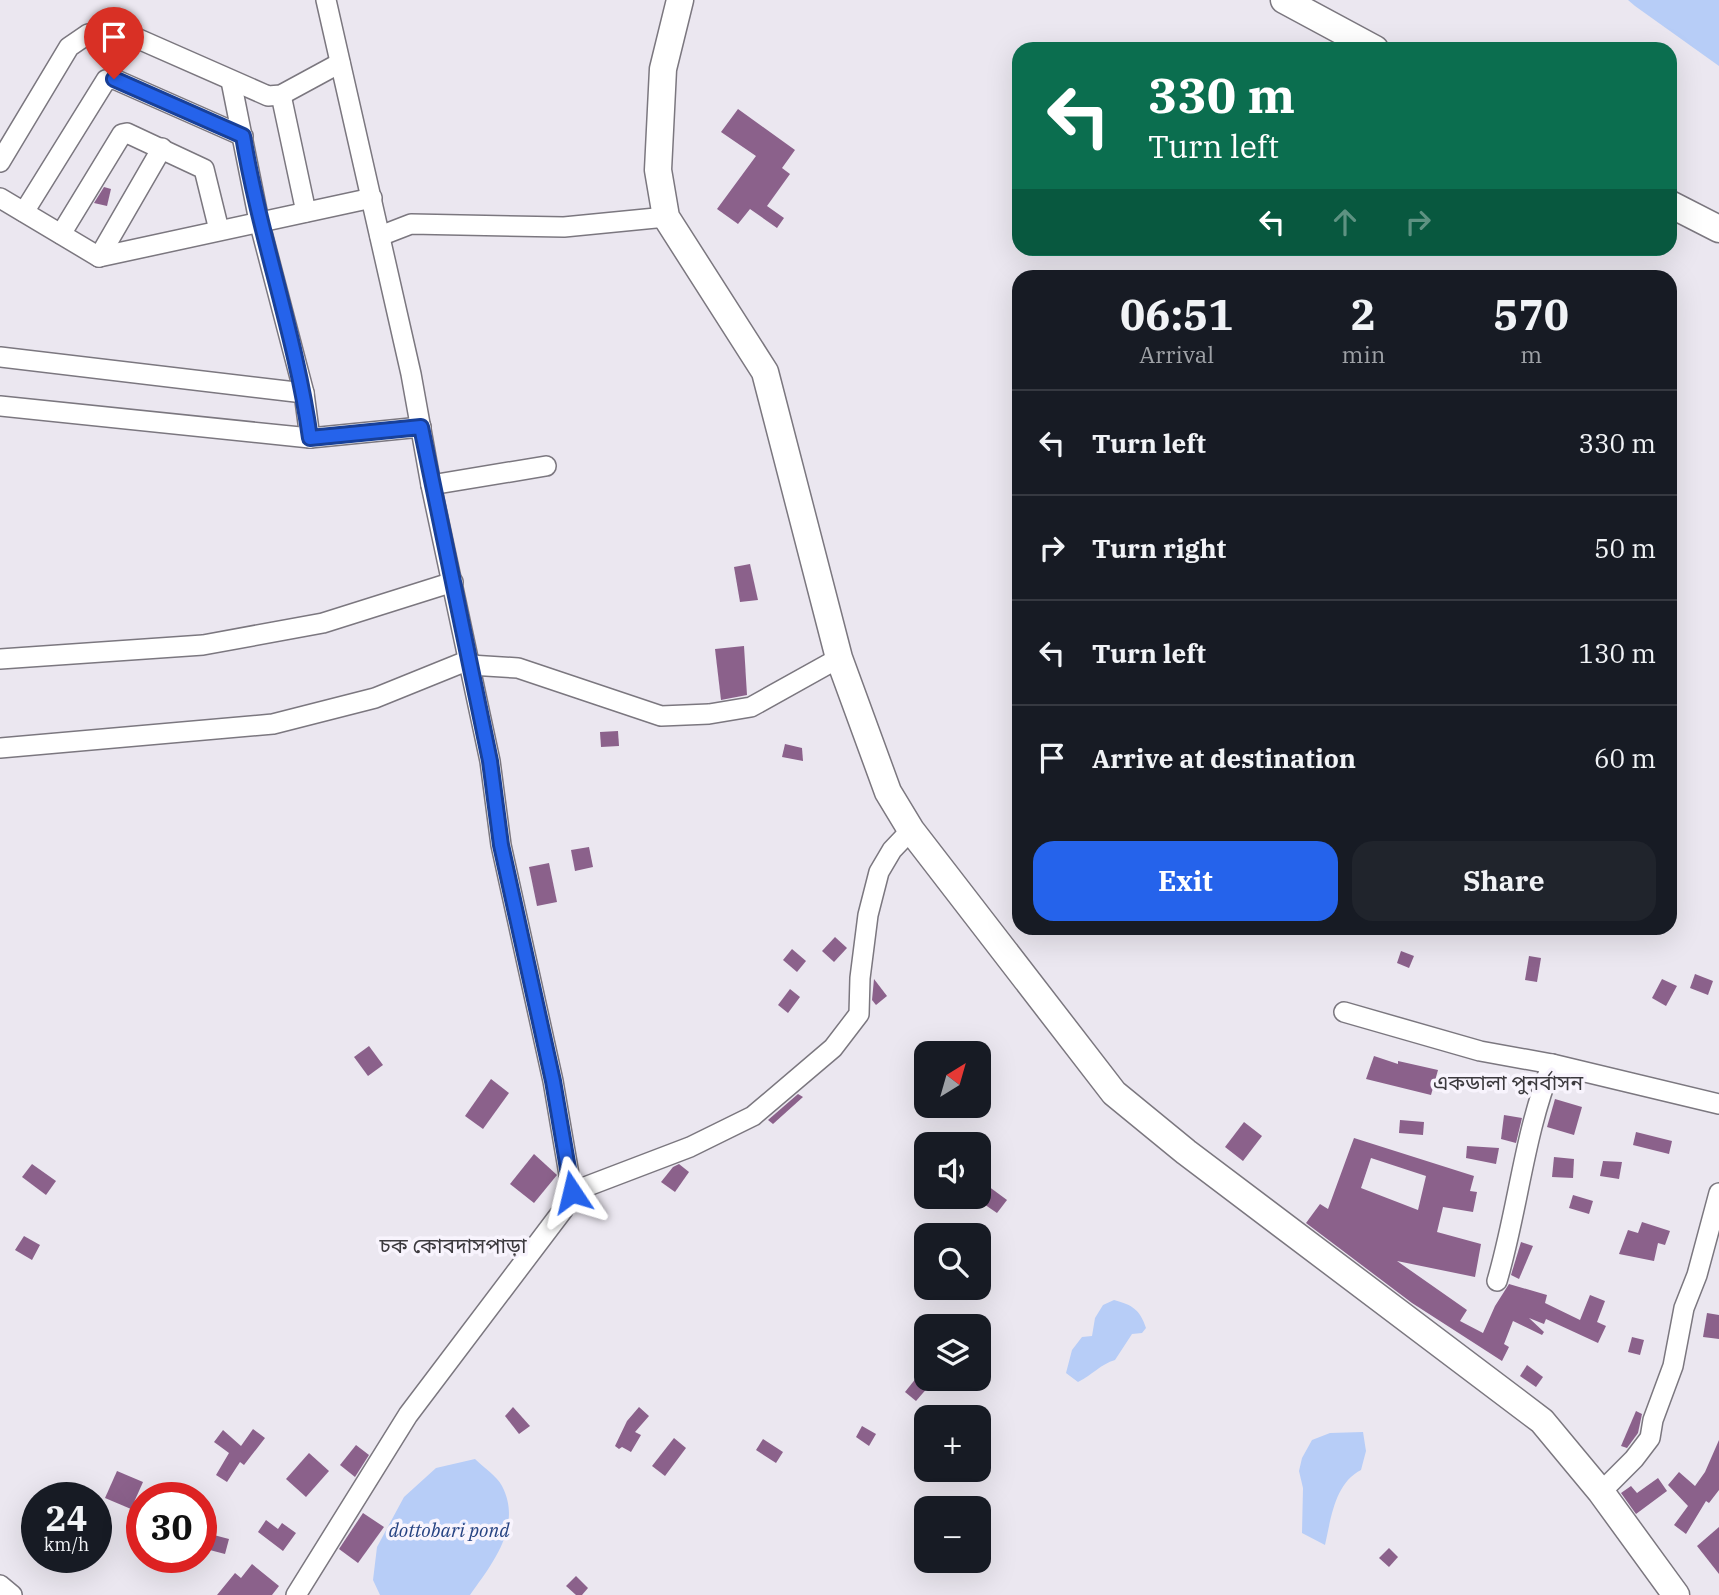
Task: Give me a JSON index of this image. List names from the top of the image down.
{
  "districts": ["একডালা পুনর্বাসন", "চক কোবদাসপাড়া"],
  "water": ["dottobari pond"],
  "north": "top right",
  "page": {
    "turn": ["330 m", "Turn left"],
    "eta": [
      "06:51",
      "Arrival",
      "2",
      "min",
      "570",
      "m"
    ],
    "list": [
      {
        "name": "Turn left",
        "value": "330 m"
      },
      {
        "name": "Turn right",
        "value": "50 m"
      },
      {
        "name": "Turn left",
        "value": "130 m"
      },
      {
        "name": "Arrive at destination",
        "value": "60 m"
      }
    ],
    "buttons": ["Exit", "Share"],
    "map_buttons": ["+", "−"],
    "speed": "24 km/h",
    "limit": "30"
  }
}
